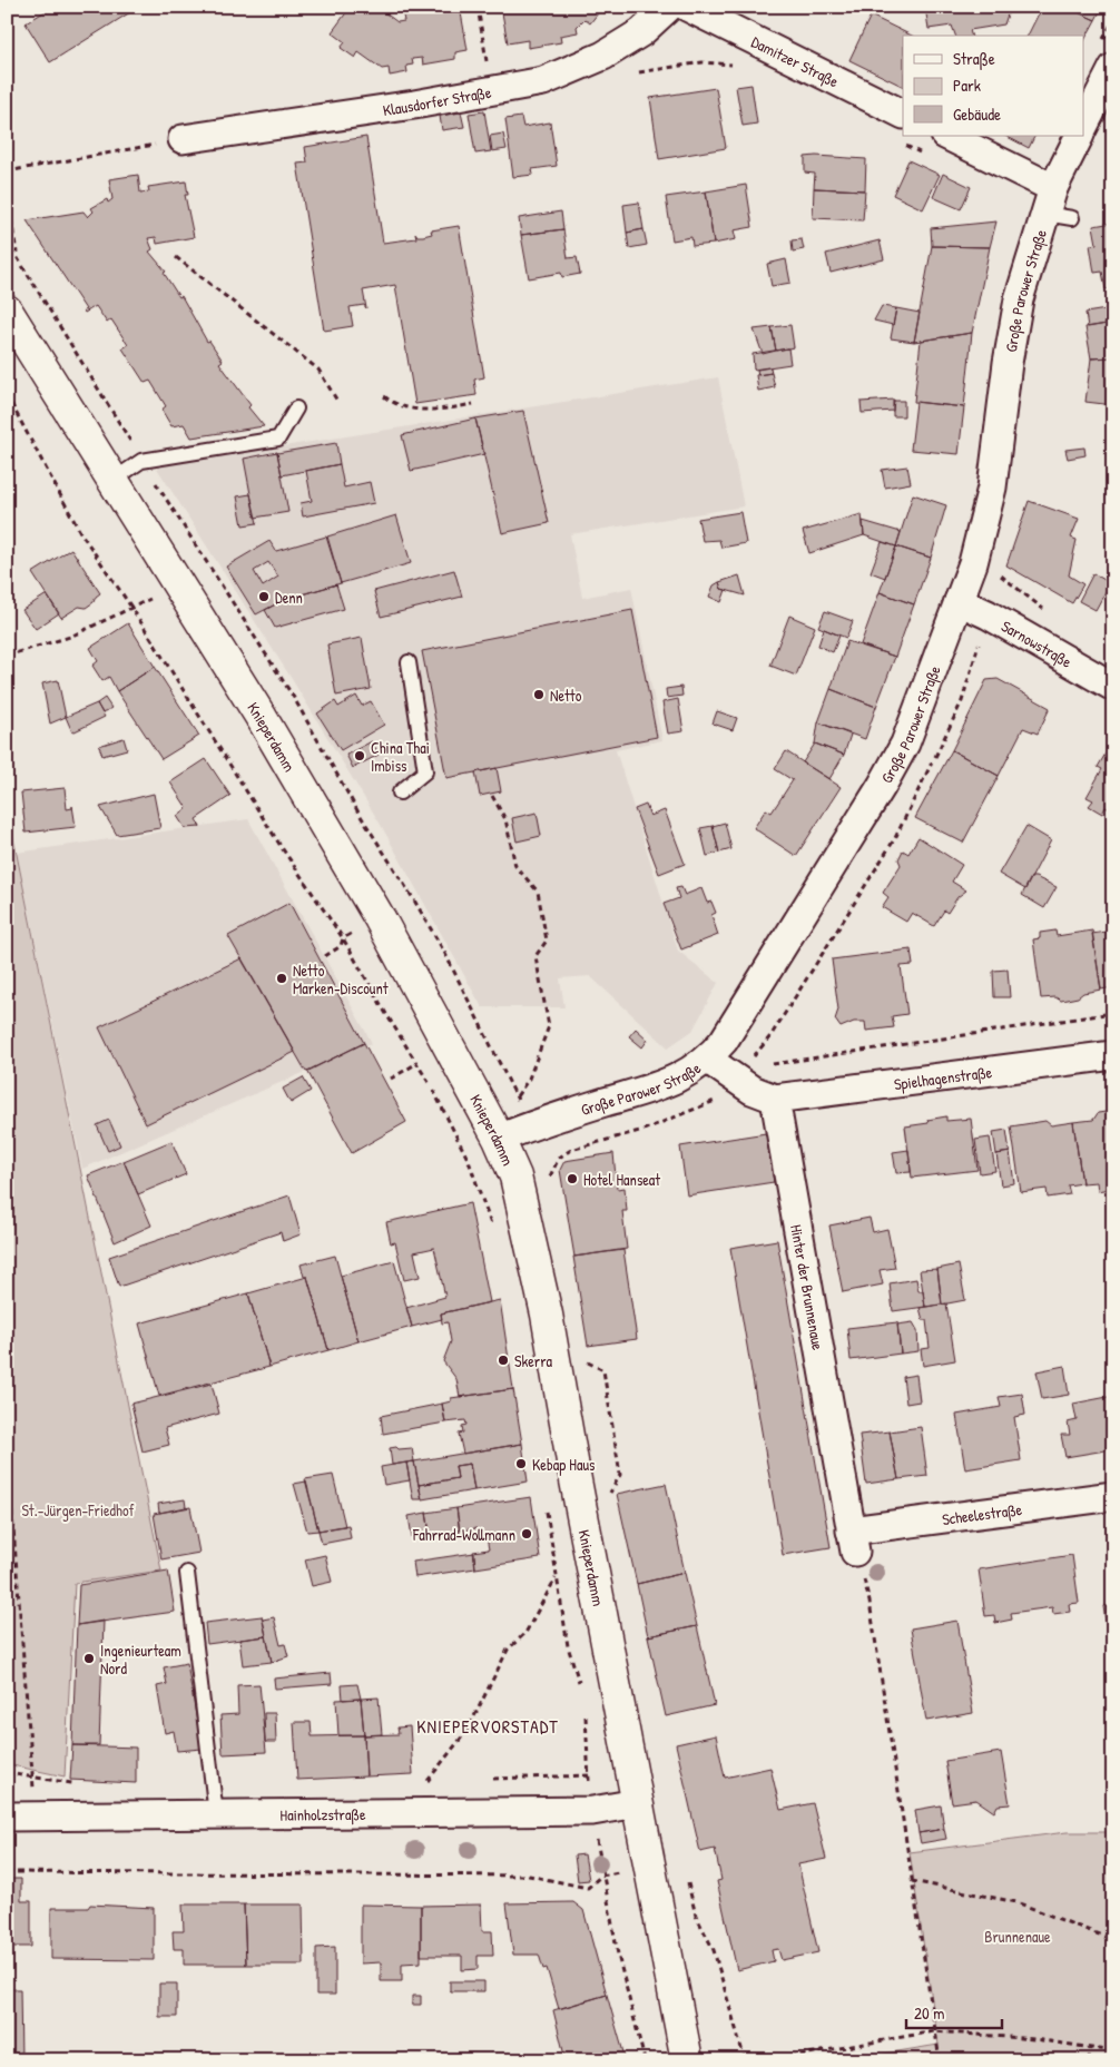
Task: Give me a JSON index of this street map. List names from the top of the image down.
{
  "streets": {
    "main road": ["Knieperdamm"],
    "street": [
      "Damitzer Straße",
      "Klausdorfer Straße",
      "Große Parower Straße",
      "Sarnowstraße",
      "Spielhagenstraße",
      "Hinter der Brunnenaue",
      "Scheelestraße",
      "Hainholzstraße"
    ]
  },
  "crossings": [
    ["Große Parower Straße", "Sarnowstraße"],
    ["Große Parower Straße", "Knieperdamm"],
    ["Knieperdamm", "Hainholzstraße"],
    ["Spielhagenstraße", "Hinter der Brunnenaue"],
    ["Hinter der Brunnenaue", "Scheelestraße"]
  ],
  "districts": ["KNIEPERVORSTADT"],
  "parks": ["St.-Jürgen-Friedhof", "Brunnenaue"],
  "places": [
    "Denn",
    "Netto",
    "China Thai Imbiss",
    "Netto Marken-Discount",
    "Hotel Hanseat",
    "Skerra",
    "Kebap Haus",
    "Fahrrad-Wollmann",
    "Ingenieurteam Nord"
  ],
  "legend": ["Straße", "Park", "Gebäude"],
  "scale_bar": "20 m"
}
